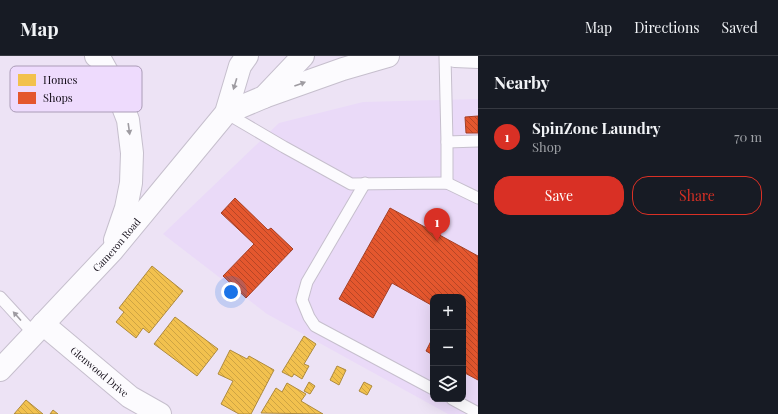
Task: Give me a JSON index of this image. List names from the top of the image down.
{
  "streets": {
    "main road": ["Cameron Road", "Glenwood Drive"]
  },
  "crossings": [
    ["Cameron Road", "Glenwood Drive"]
  ],
  "legend": ["Homes", "Shops"],
  "page": {
    "header": "Map",
    "nav": ["Map", "Directions", "Saved"],
    "heading": "Nearby",
    "list": [
      {
        "mark": "1",
        "name": "SpinZone Laundry",
        "note": "Shop",
        "value": "70 m"
      }
    ],
    "buttons": ["Save", "Share"],
    "pins": "1",
    "map_buttons": ["+", "−"]
  }
}
